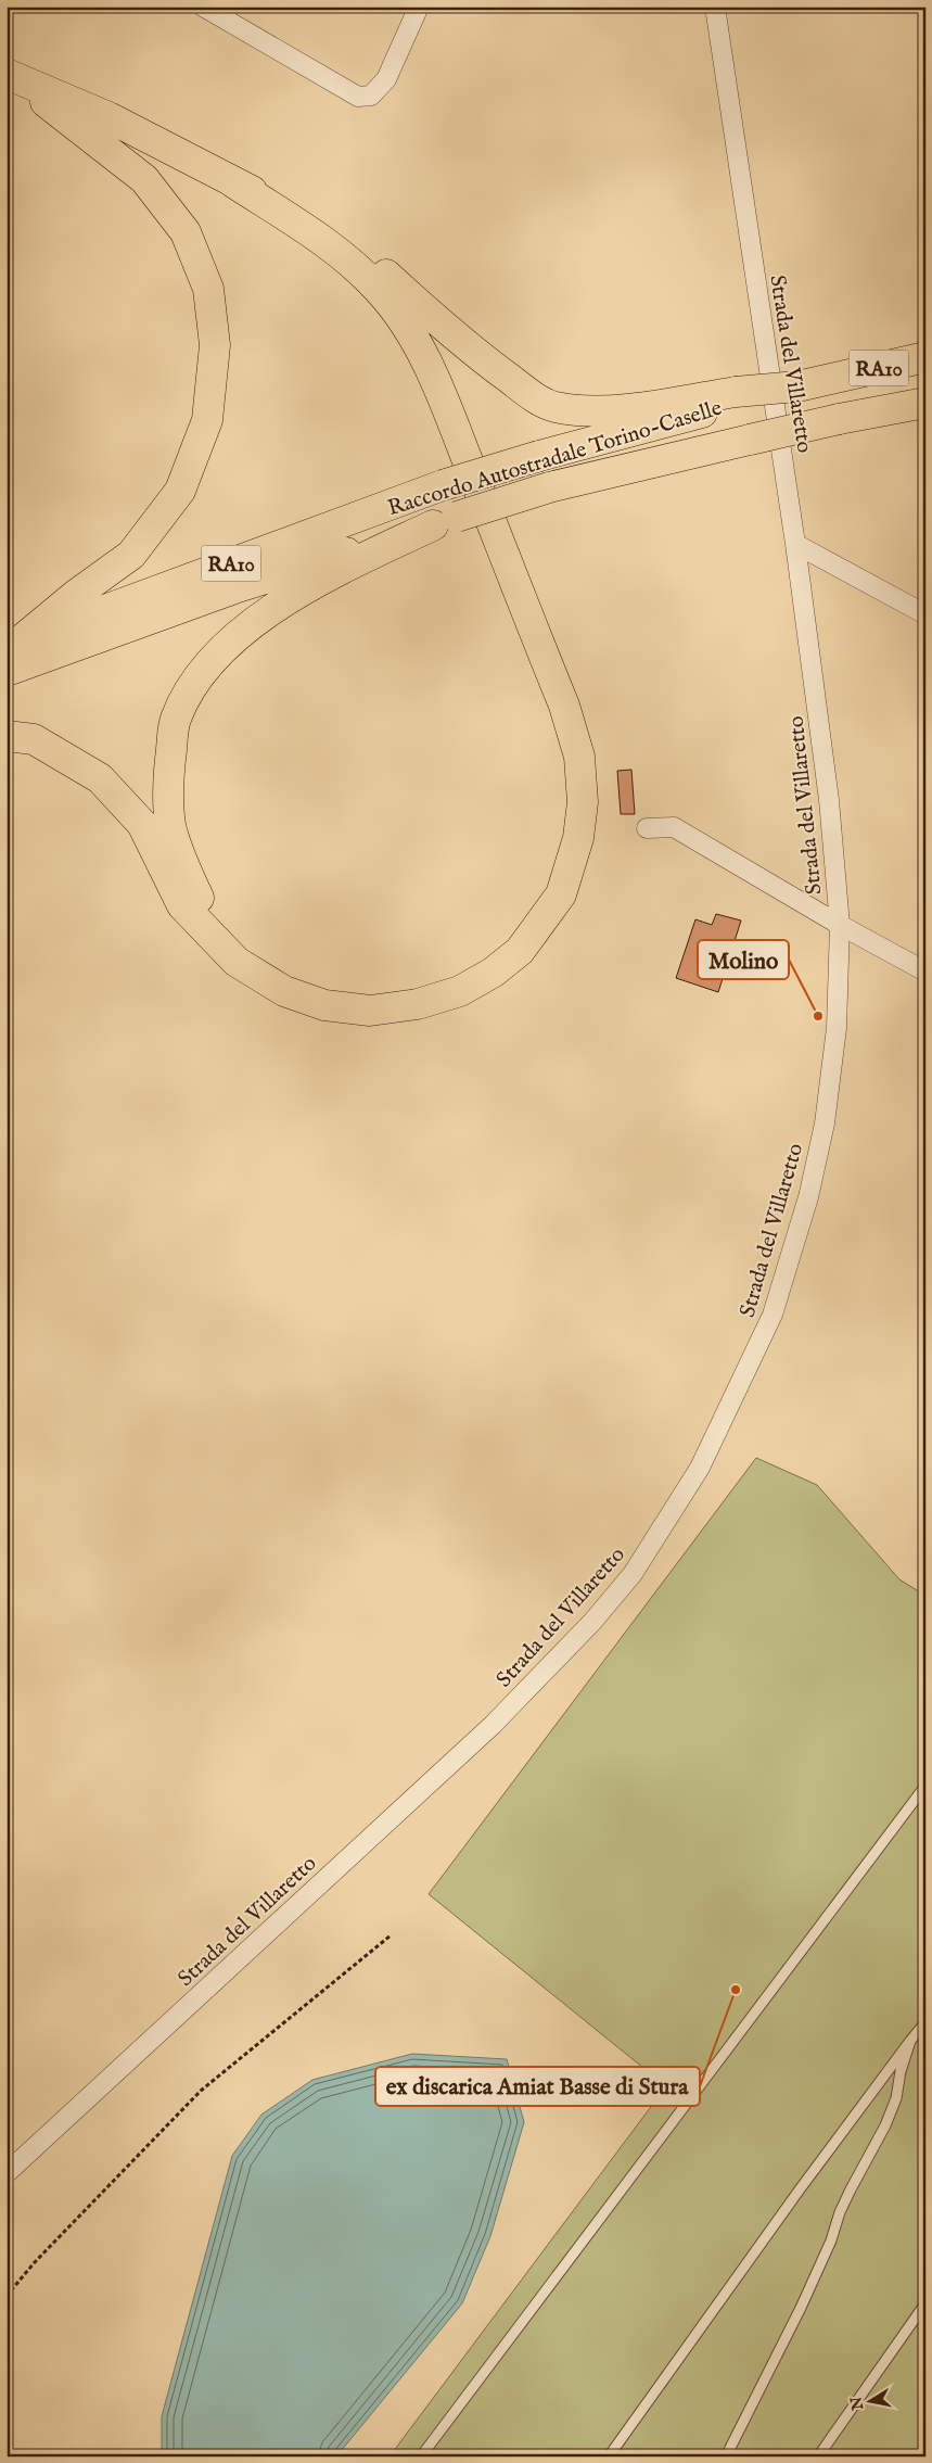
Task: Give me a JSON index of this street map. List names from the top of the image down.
{
  "streets": {
    "highway": ["RA10", "Raccordo Autostradale Torino-Caselle"],
    "street": ["Strada del Villaretto"]
  },
  "places": ["Molino", "ex discarica Amiat Basse di Stura"],
  "north": "left"
}
